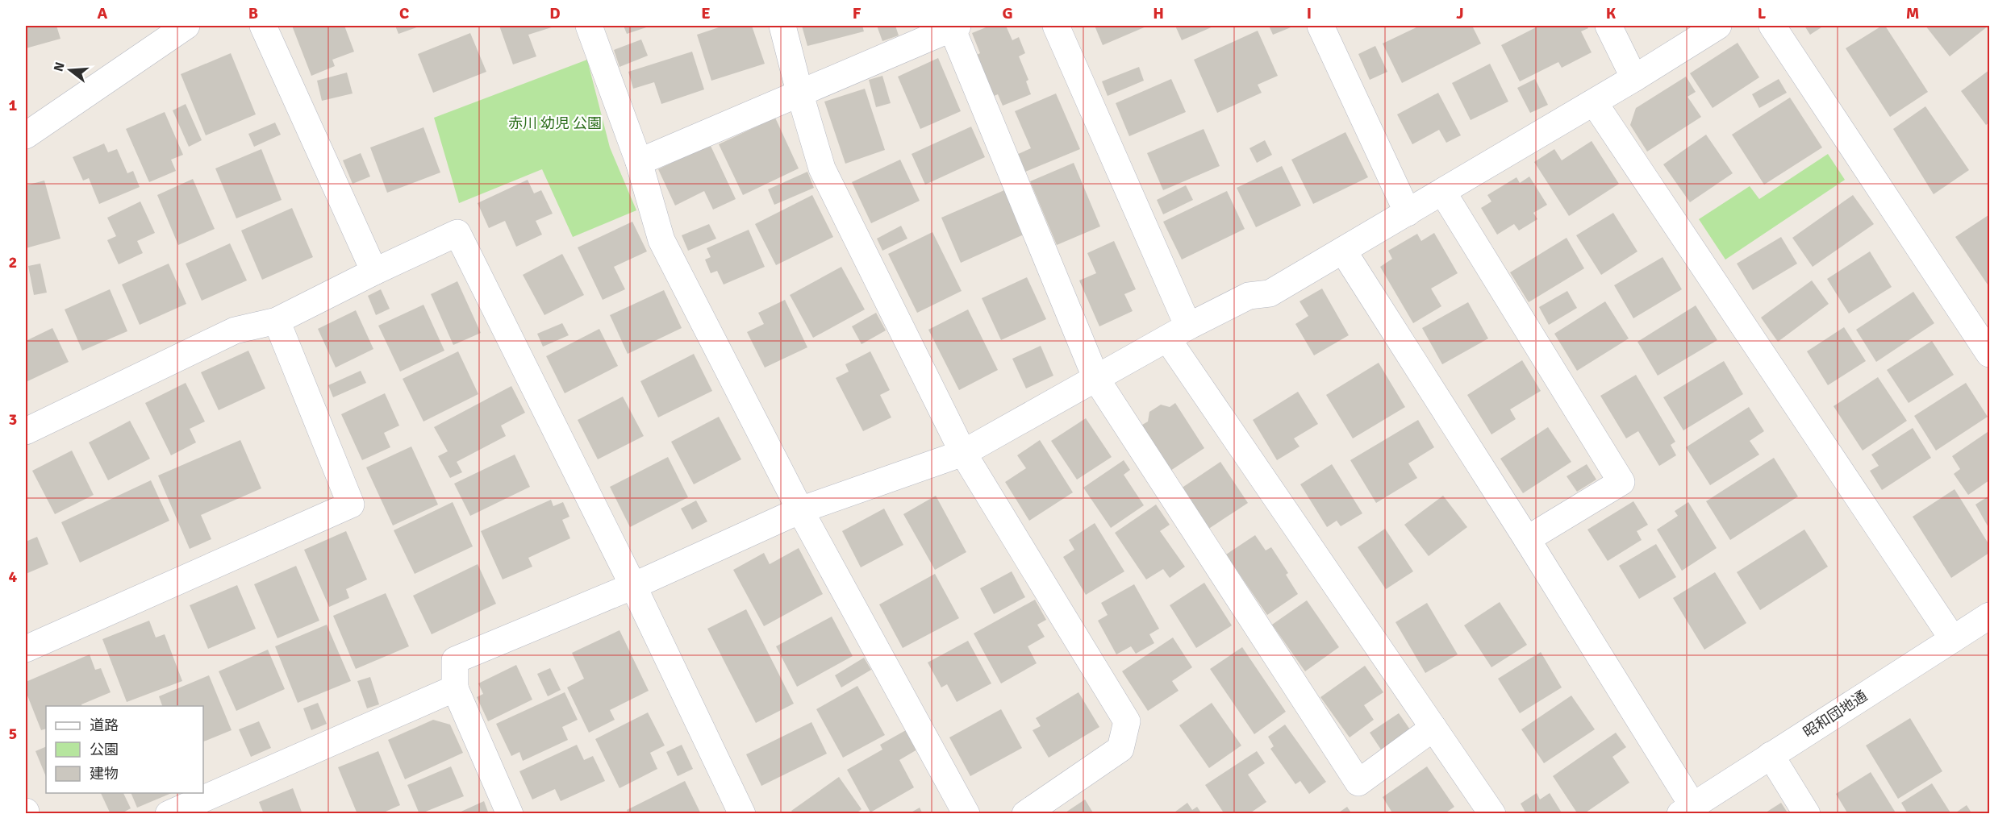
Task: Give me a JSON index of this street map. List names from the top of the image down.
{
  "streets": {
    "street": ["昭和団地通"]
  },
  "parks": ["赤川 幼児 公園"],
  "legend": ["道路", "公園", "建物"],
  "north": "left",
  "grid": {
    "columns": [
      "A",
      "B",
      "C",
      "D",
      "E",
      "F",
      "G",
      "H",
      "I",
      "J",
      "K",
      "L",
      "M"
    ],
    "rows": [
      "1",
      "2",
      "3",
      "4",
      "5"
    ]
  }
}
